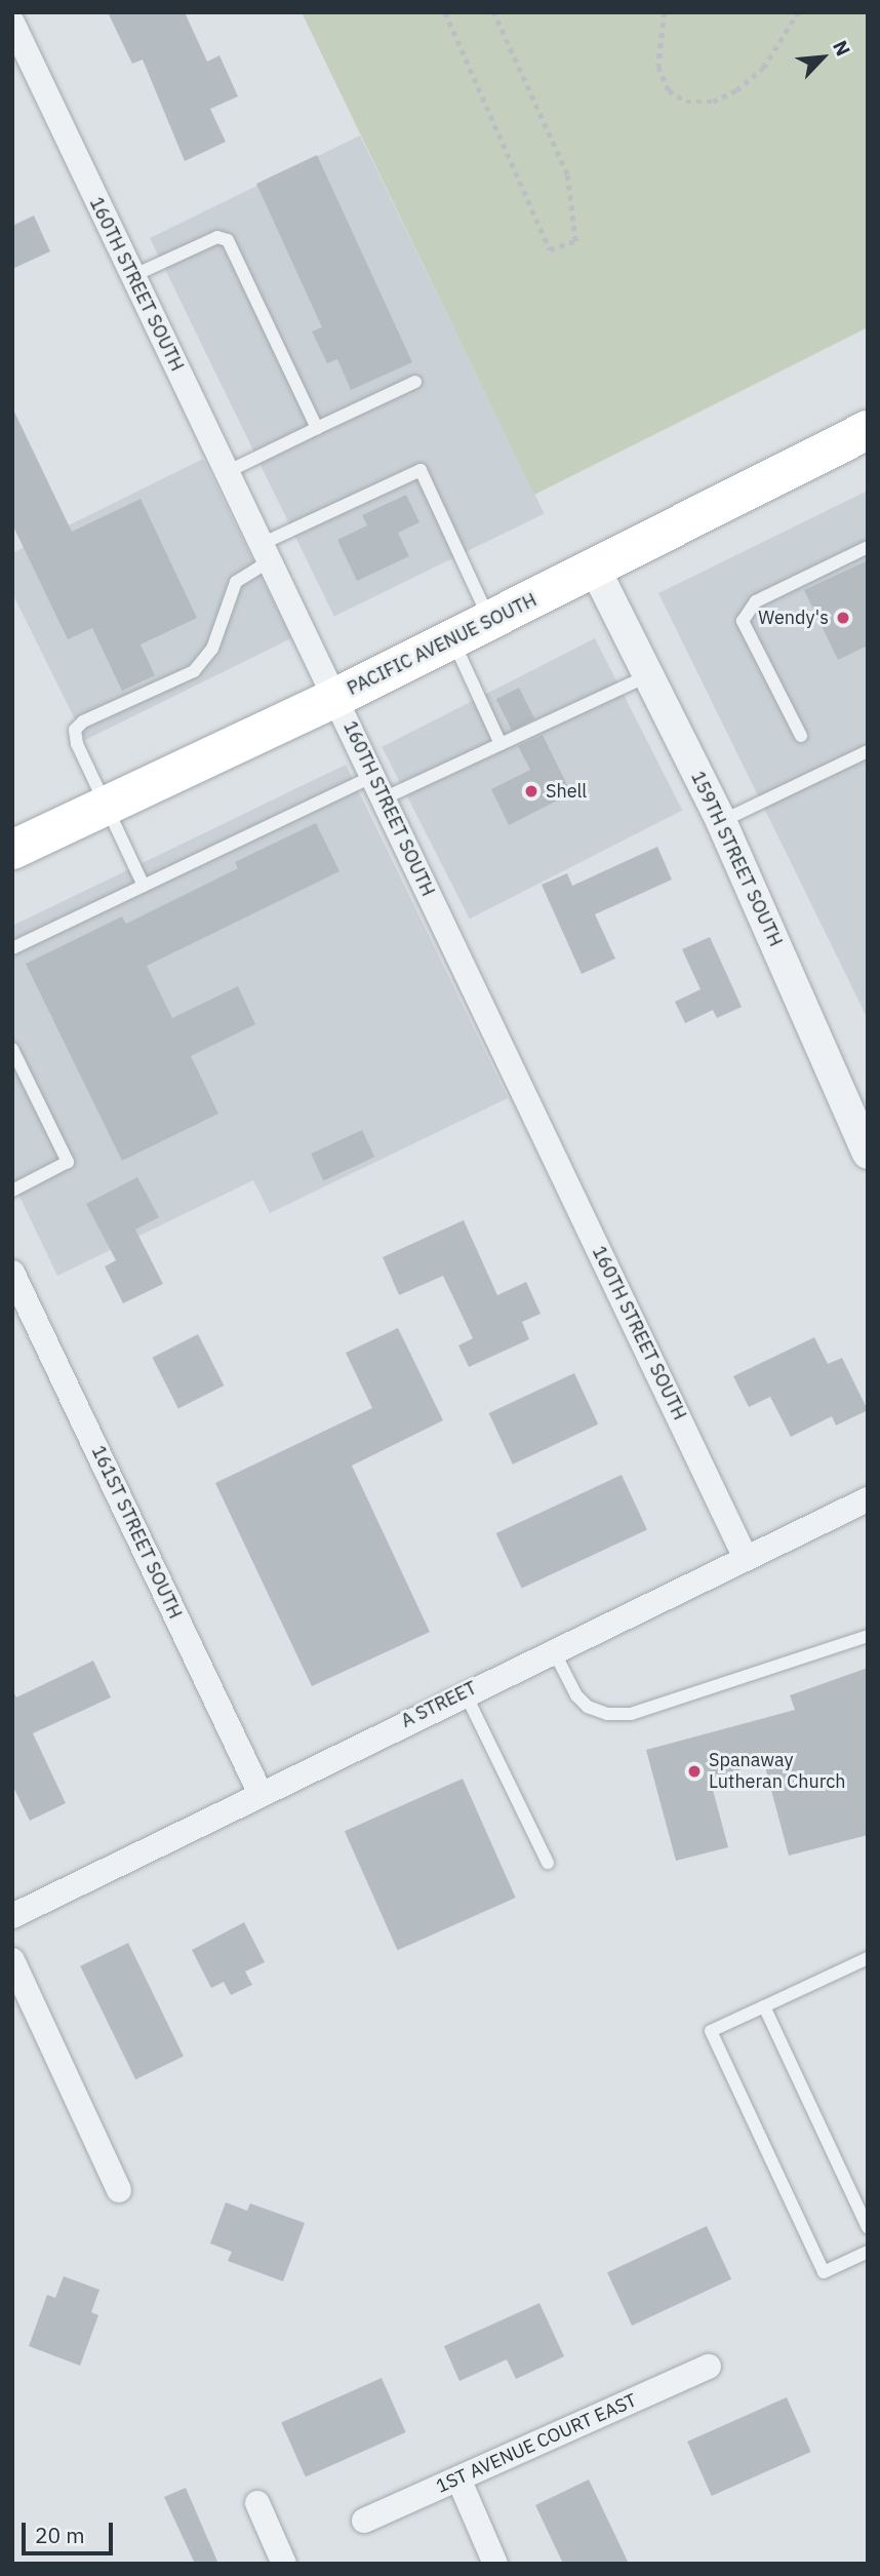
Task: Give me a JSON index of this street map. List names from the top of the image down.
{
  "streets": {
    "main road": ["PACIFIC AVENUE SOUTH"],
    "street": [
      "160TH STREET SOUTH",
      "159TH STREET SOUTH",
      "161ST STREET SOUTH",
      "A STREET",
      "1ST AVENUE COURT EAST"
    ]
  },
  "crossings": [
    ["160TH STREET SOUTH", "PACIFIC AVENUE SOUTH"],
    ["160TH STREET SOUTH", "A STREET"],
    ["PACIFIC AVENUE SOUTH", "159TH STREET SOUTH"],
    ["161ST STREET SOUTH", "A STREET"]
  ],
  "places": ["Wendy's", "Shell", "Spanaway Lutheran Church"],
  "scale_bar": "20 m",
  "north": "top right"
}
